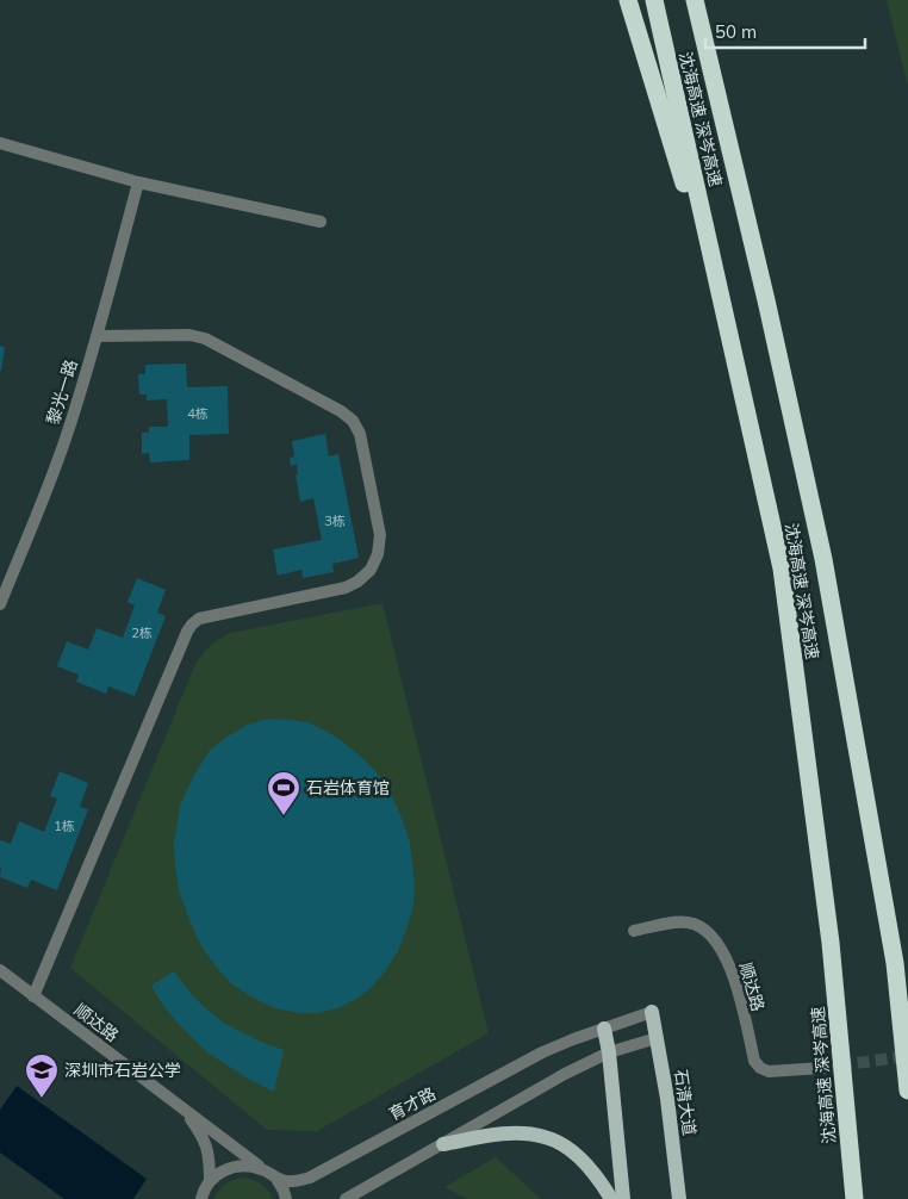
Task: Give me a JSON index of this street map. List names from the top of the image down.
{
  "streets": {
    "highway": ["沈海高速 深岑高速"],
    "main road": ["石清大道"],
    "street": ["黎光一路", "顺达路", "育才路"]
  },
  "crossings": [
    ["石清大道", "育才路"]
  ],
  "places": {
    "sports": ["石岩体育馆"],
    "school or university": ["深圳市石岩公学"]
  },
  "house_numbers": [
    "4栋",
    "3栋",
    "2栋",
    "1栋"
  ],
  "scale_bar": "50 m"
}
